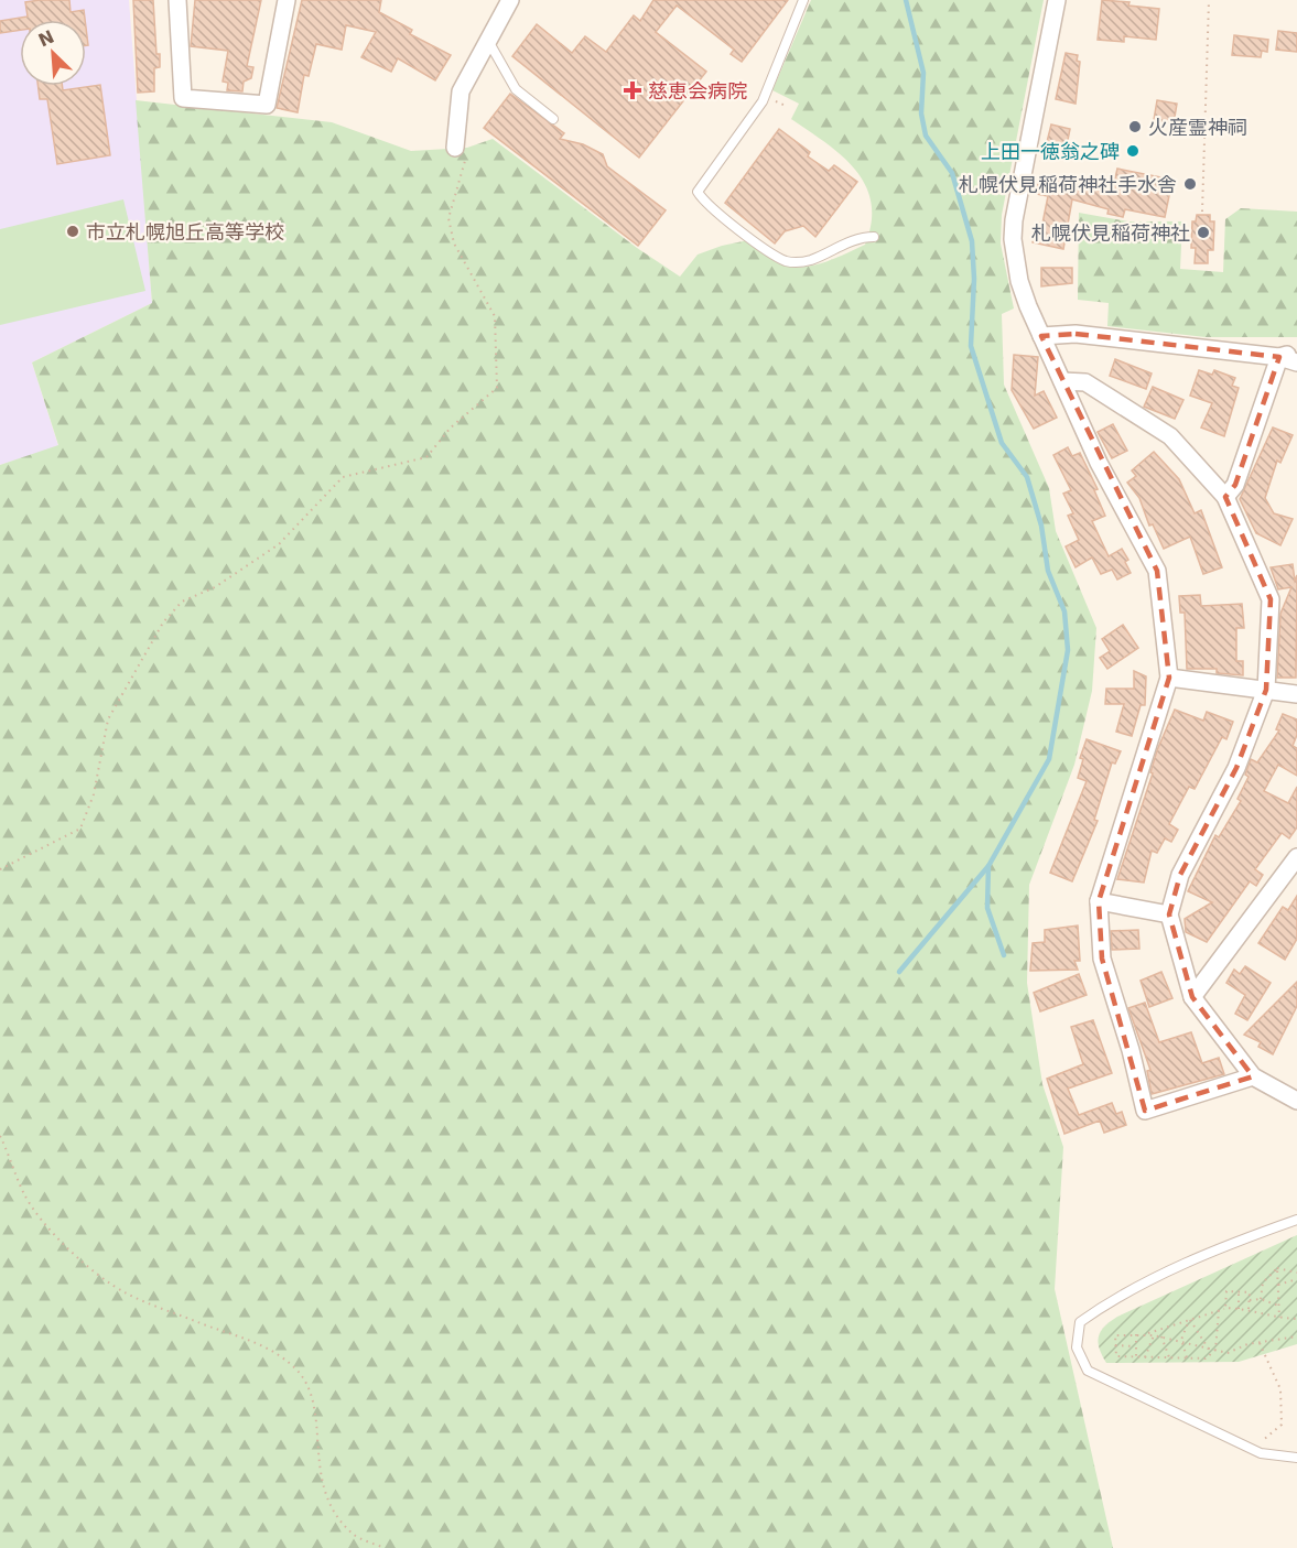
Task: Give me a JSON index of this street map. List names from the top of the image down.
{
  "places": {
    "health": ["慈恵会病院"],
    "other": [
      "火産霊神祠",
      "上田一徳翁之碑",
      "札幌伏見稲荷神社手水舎",
      "市立札幌旭丘高等学校",
      "札幌伏見稲荷神社"
    ]
  },
  "north": "top left"
}
